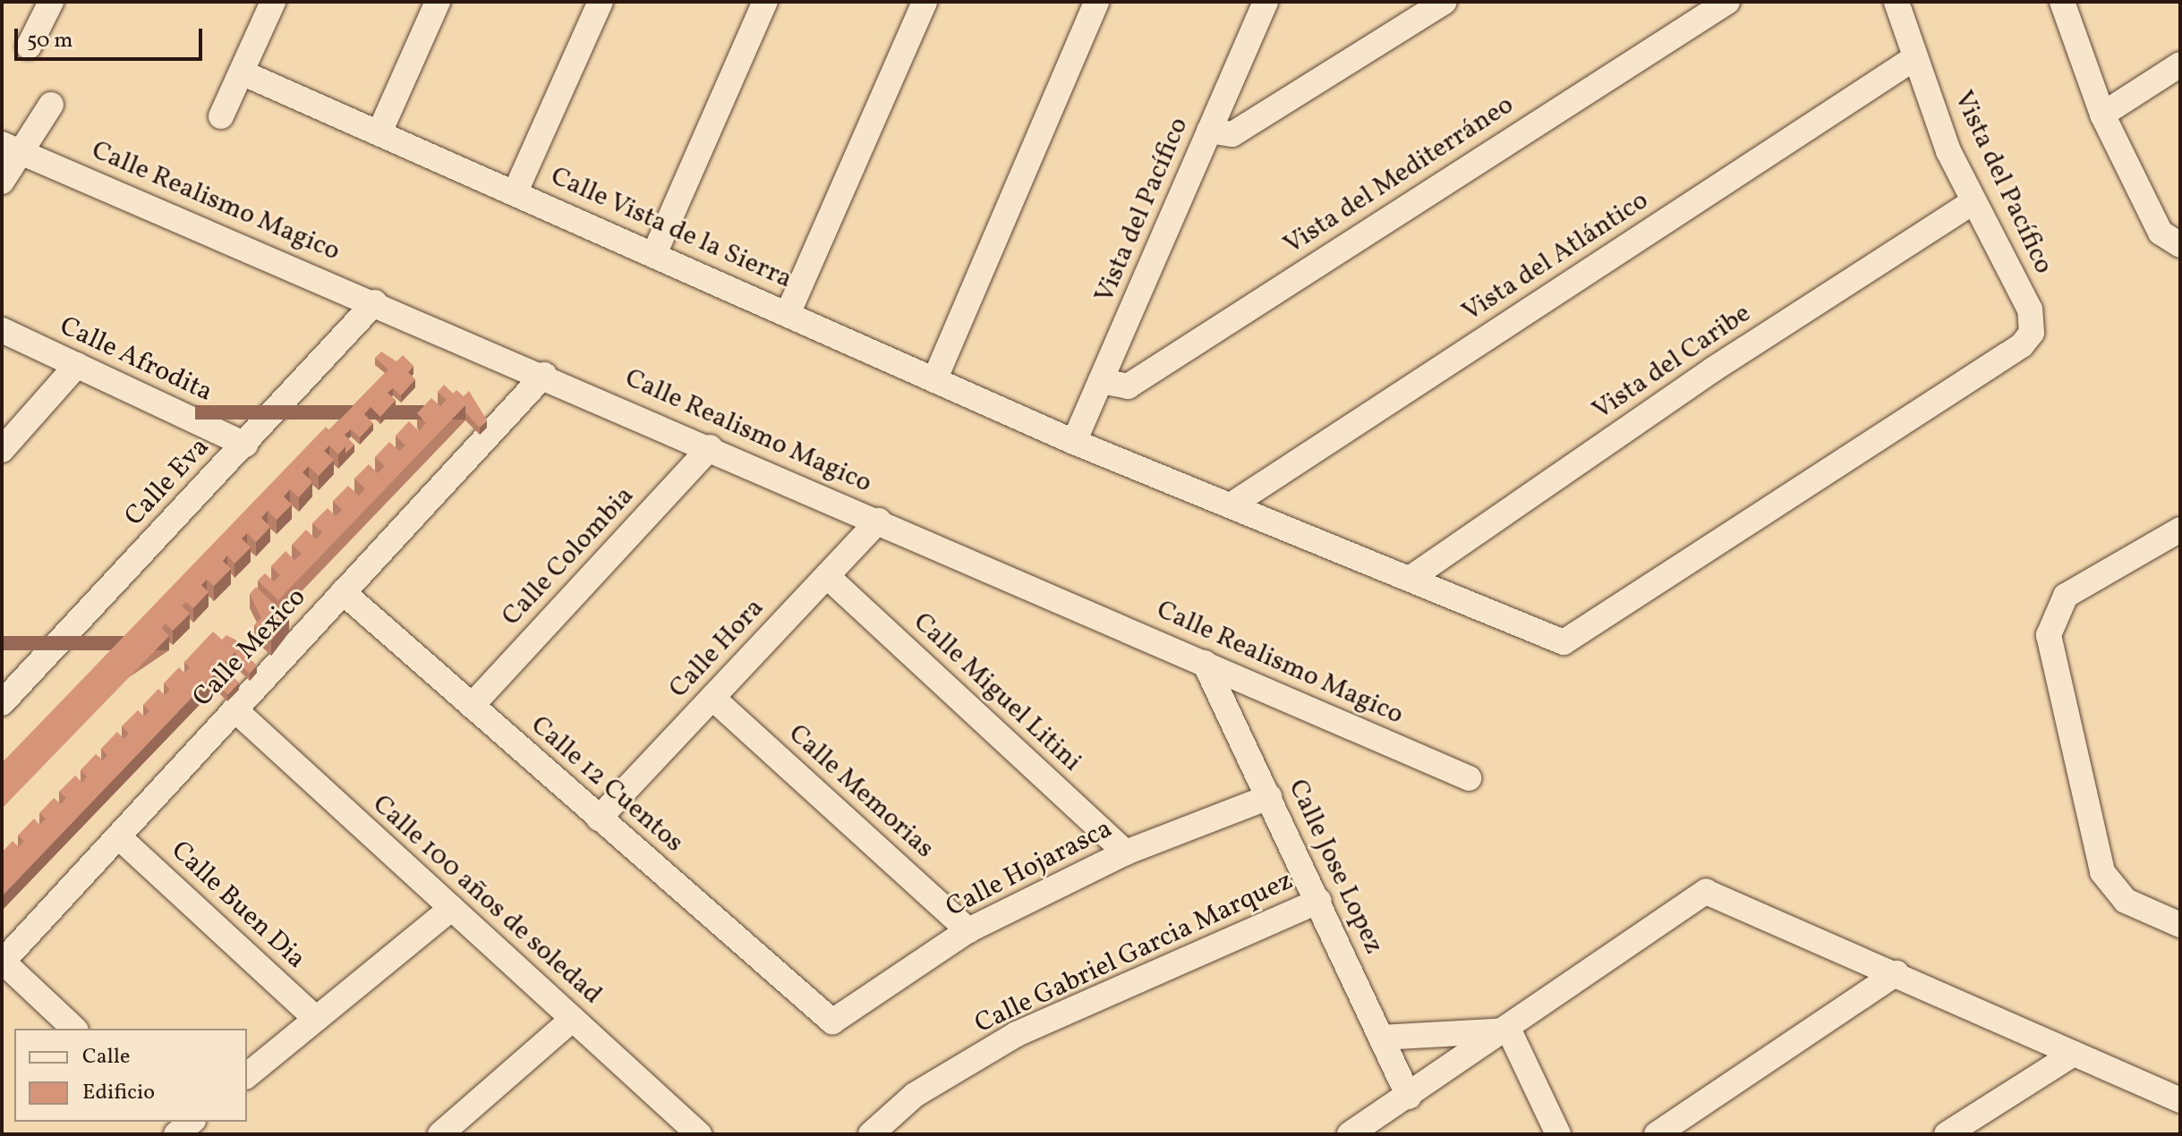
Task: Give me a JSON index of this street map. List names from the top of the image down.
{
  "streets": {
    "street": [
      "Vista del Mediterráneo",
      "Vista del Pacífico",
      "Calle Realismo Magico",
      "Calle Vista de la Sierra",
      "Vista del Atlántico",
      "Calle Afrodita",
      "Vista del Caribe",
      "Calle Eva",
      "Calle Colombia",
      "Calle Mexico",
      "Calle Hora",
      "Calle Miguel Litini",
      "Calle 12 Cuentos",
      "Calle Memorias",
      "Calle Jose Lopez",
      "Calle Hojarasca",
      "Calle 100 años de soledad",
      "Calle Buen Dia",
      "Calle Gabriel Garcia Marquez"
    ]
  },
  "crossings": [
    ["Vista del Mediterráneo", "Vista del Pacífico"],
    ["Vista del Pacífico", "Calle Vista de la Sierra"],
    ["Vista del Pacífico", "Vista del Atlántico"],
    ["Vista del Pacífico", "Vista del Caribe"],
    ["Calle Realismo Magico", "Calle Eva"],
    ["Calle Realismo Magico", "Calle Colombia"],
    ["Calle Realismo Magico", "Calle Mexico"],
    ["Calle Realismo Magico", "Calle Hora"],
    ["Calle Realismo Magico", "Calle Jose Lopez"],
    ["Calle Vista de la Sierra", "Vista del Atlántico"],
    ["Calle Vista de la Sierra", "Vista del Caribe"],
    ["Calle Afrodita", "Calle Eva"],
    ["Calle Colombia", "Calle 12 Cuentos"],
    ["Calle Mexico", "Calle 12 Cuentos"],
    ["Calle Mexico", "Calle 100 años de soledad"],
    ["Calle Mexico", "Calle Buen Dia"],
    ["Calle Hora", "Calle Miguel Litini"],
    ["Calle Hora", "Calle 12 Cuentos"],
    ["Calle Hora", "Calle Memorias"],
    ["Calle Miguel Litini", "Calle Hojarasca"],
    ["Calle 12 Cuentos", "Calle Hojarasca"],
    ["Calle Memorias", "Calle Hojarasca"],
    ["Calle Jose Lopez", "Calle Hojarasca"],
    ["Calle Jose Lopez", "Calle Gabriel Garcia Marquez"]
  ],
  "legend": ["Calle", "Edificio"],
  "scale_bar": "50 m"
}
